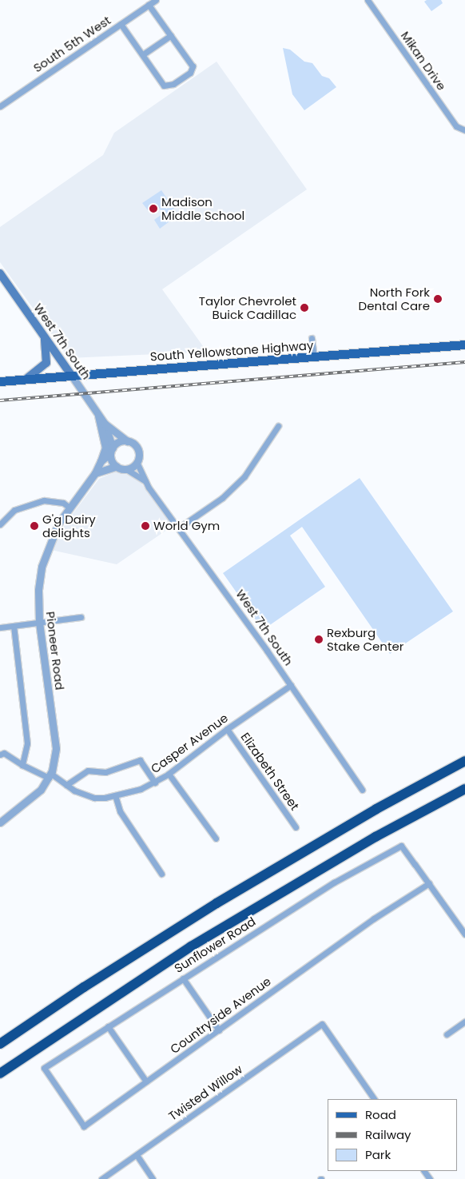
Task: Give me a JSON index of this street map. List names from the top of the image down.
{
  "streets": {
    "main road": ["West 7th South", "South Yellowstone Highway"],
    "street": [
      "South 5th West",
      "Mikan Drive",
      "Pioneer Road",
      "Casper Avenue",
      "Elizabeth Street",
      "Sunflower Road",
      "Countryside Avenue",
      "Twisted Willow"
    ]
  },
  "crossings": [
    ["West 7th South", "South Yellowstone Highway"],
    ["West 7th South", "Pioneer Road"],
    ["West 7th South", "Casper Avenue"],
    ["Pioneer Road", "Casper Avenue"],
    ["Casper Avenue", "Elizabeth Street"],
    ["Sunflower Road", "Countryside Avenue"]
  ],
  "places": [
    "Madison Middle School",
    "North Fork Dental Care",
    "Taylor Chevrolet Buick Cadillac",
    "G'g Dairy delights",
    "World Gym",
    "Rexburg Stake Center"
  ],
  "legend": ["Road", "Railway", "Park"]
}
